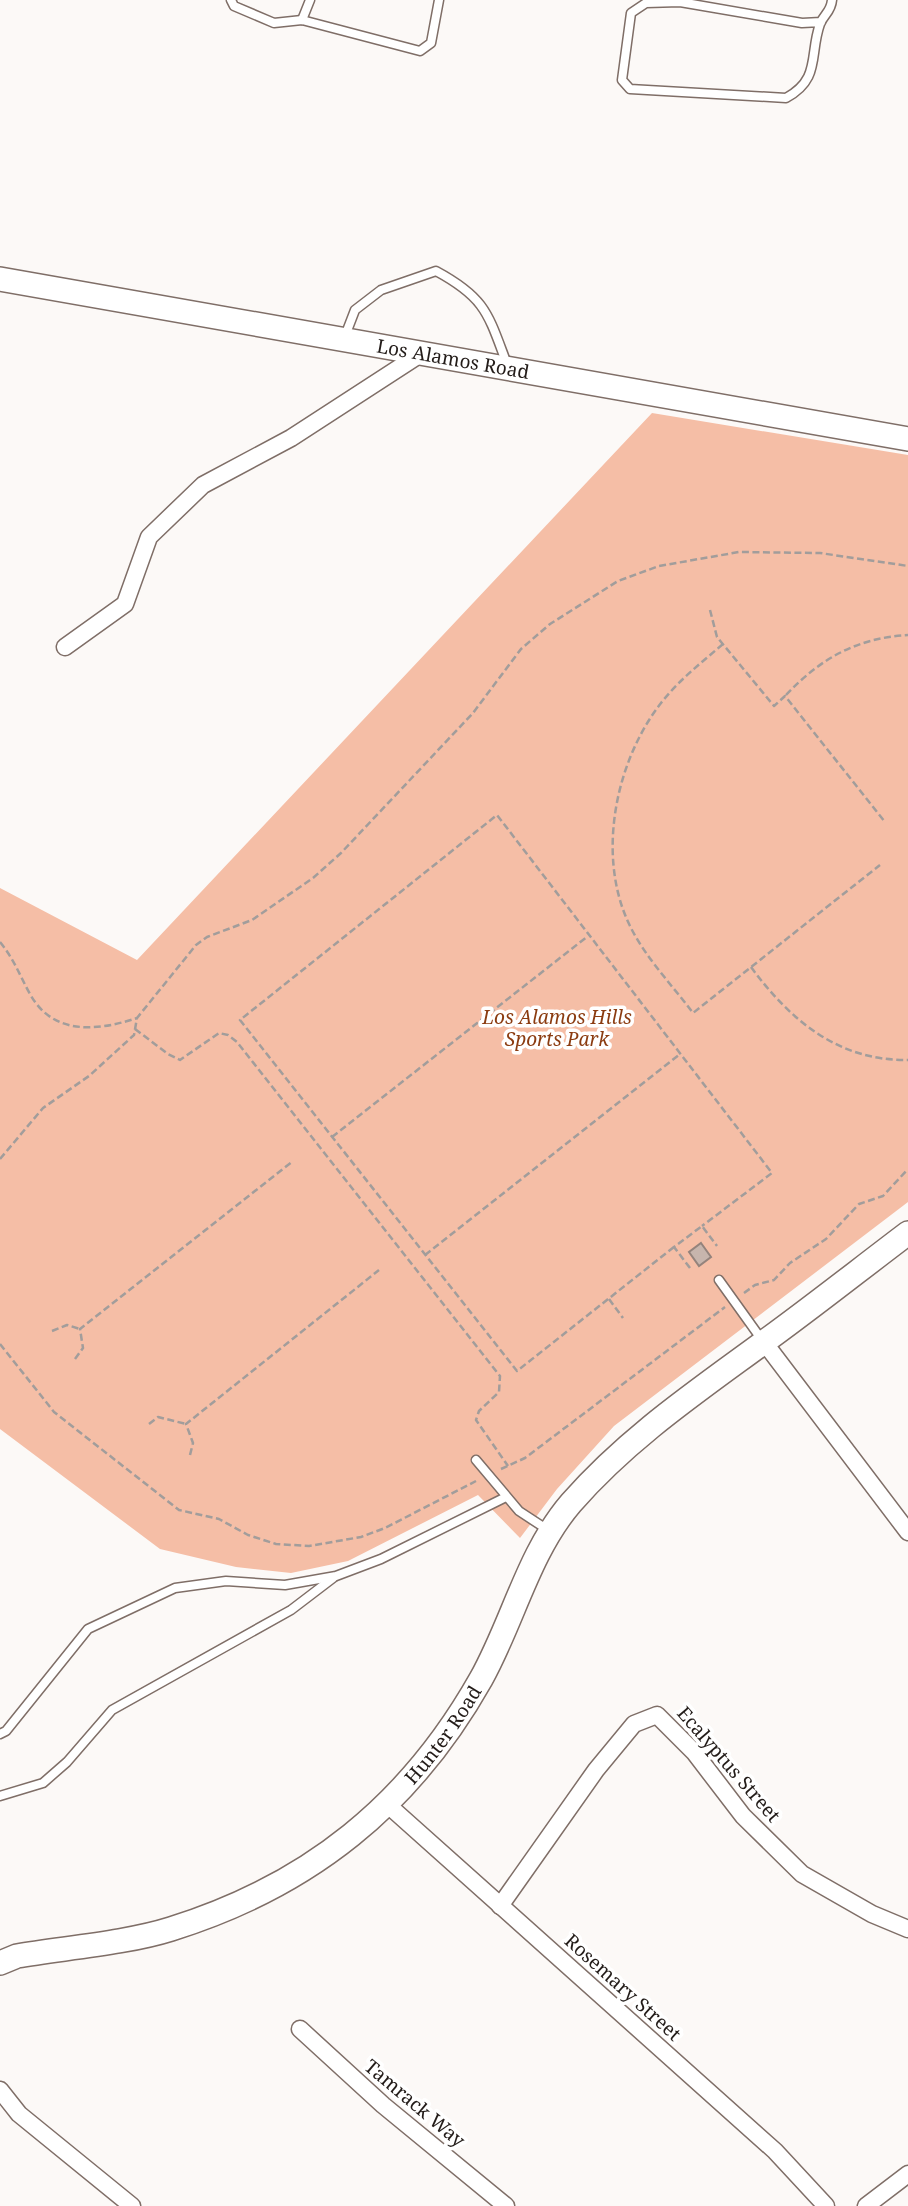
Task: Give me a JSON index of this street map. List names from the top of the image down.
{
  "streets": {
    "street": [
      "Los Alamos Road",
      "Hunter Road",
      "Ecalyptus Street",
      "Rosemary Street",
      "Tamrack Way"
    ]
  },
  "crossings": [
    ["Hunter Road", "Rosemary Street"],
    ["Ecalyptus Street", "Rosemary Street"]
  ],
  "parks": ["Los Alamos Hills Sports Park"]
}
